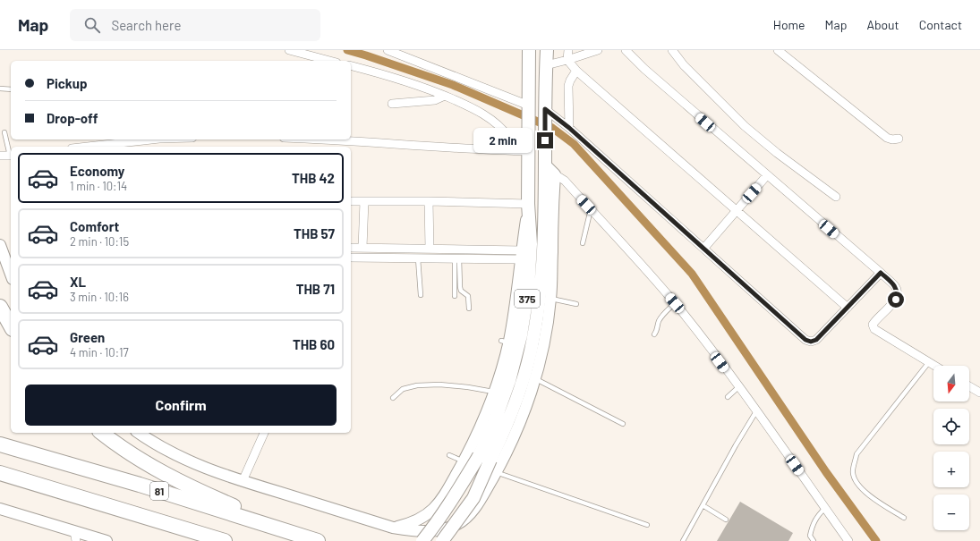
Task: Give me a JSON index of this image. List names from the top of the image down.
{
  "streets": {
    "highway": ["81"],
    "main road": ["375"]
  },
  "north": "bottom",
  "page": {
    "header": "Map",
    "search": "Search here",
    "nav": [
      "Home",
      "Map",
      "About",
      "Contact"
    ],
    "banner": ["Pickup", "Drop-off"],
    "bubble": "2 min",
    "list": [
      {
        "name": "Economy",
        "note": "1 min · 10:14",
        "value": "THB 42"
      },
      {
        "name": "Comfort",
        "note": "2 min · 10:15",
        "value": "THB 57"
      },
      {
        "name": "XL",
        "note": "3 min · 10:16",
        "value": "THB 71"
      },
      {
        "name": "Green",
        "note": "4 min · 10:17",
        "value": "THB 60"
      }
    ],
    "map_buttons": ["+", "−"],
    "buttons": "Confirm"
  }
}
